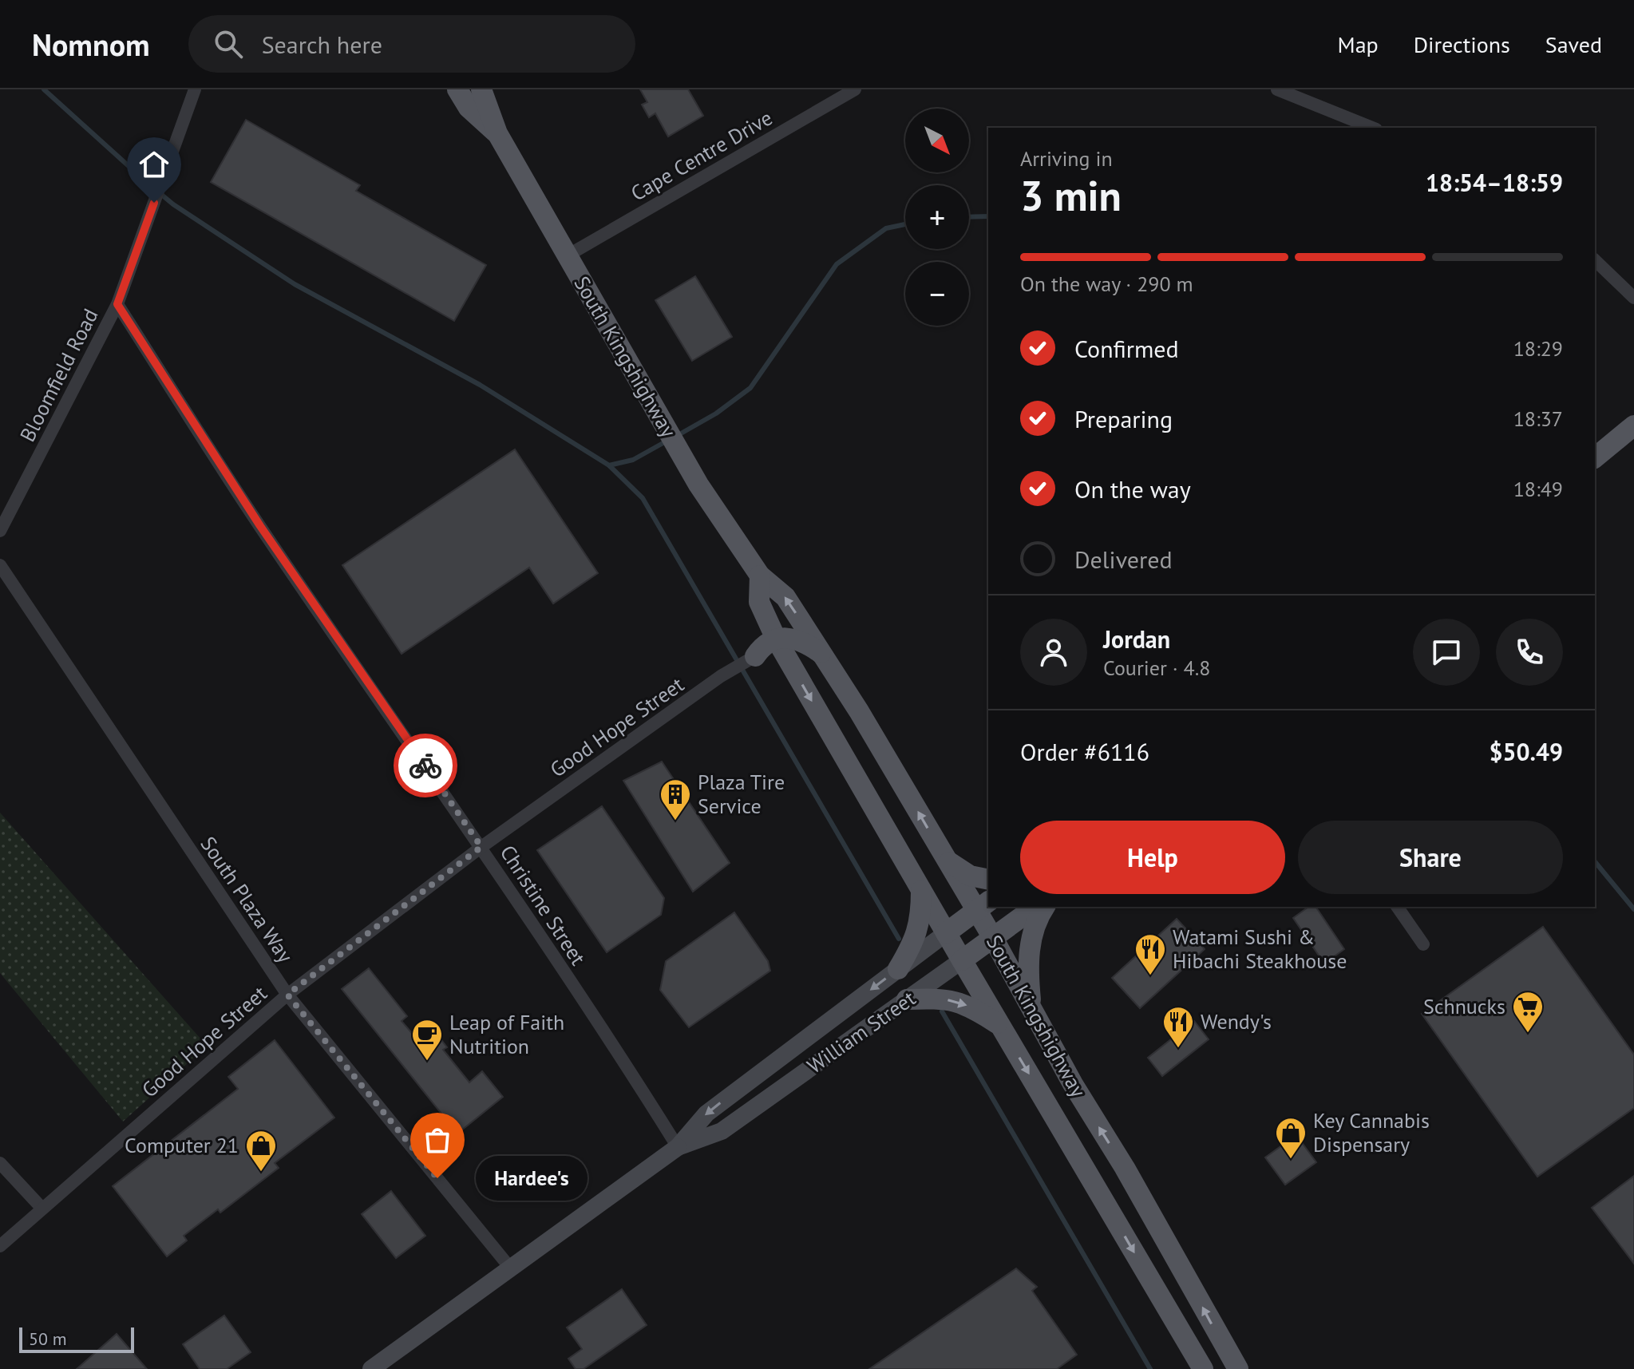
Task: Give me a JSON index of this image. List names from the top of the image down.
{
  "streets": {
    "main road": ["South Kingshighway", "William Street"],
    "street": [
      "Cape Centre Drive",
      "Bloomfield Road",
      "Good Hope Street",
      "South Plaza Way",
      "Christine Street"
    ]
  },
  "crossings": [
    ["Cape Centre Drive", "South Kingshighway"],
    ["South Kingshighway", "William Street"],
    ["Bloomfield Road", "Christine Street"],
    ["Good Hope Street", "South Plaza Way"],
    ["Good Hope Street", "Christine Street"],
    ["South Plaza Way", "William Street"],
    ["Christine Street", "William Street"]
  ],
  "places": {
    "building": ["Plaza Tire Service"],
    "restaurant": ["Watami Sushi & Hibachi Steakhouse", "Wendy's"],
    "supermarket": ["Schnucks"],
    "cafe": ["Leap of Faith Nutrition"],
    "shop": ["Key Cannabis Dispensary", "Computer 21"],
    "other": ["Hardee's"]
  },
  "scale_bar": "50 m",
  "north": "bottom right",
  "page": {
    "header": "Nomnom",
    "search": "Search here",
    "nav": ["Map", "Directions", "Saved"],
    "map_buttons": ["+", "−"],
    "heading": ["3 min", "Arriving in", "18:54–18:59"],
    "panel": [
      "Jordan",
      "Courier · 4.8",
      "Order #6116",
      "$50.49"
    ],
    "bar": "On the way · 290 m",
    "list": [
      ["Confirmed", "18:29"],
      ["Preparing", "18:37"],
      ["On the way", "18:49"],
      "Delivered"
    ],
    "buttons": ["Help", "Share"],
    "bubble": "Hardee's",
    "scale": "50 m"
  }
}
